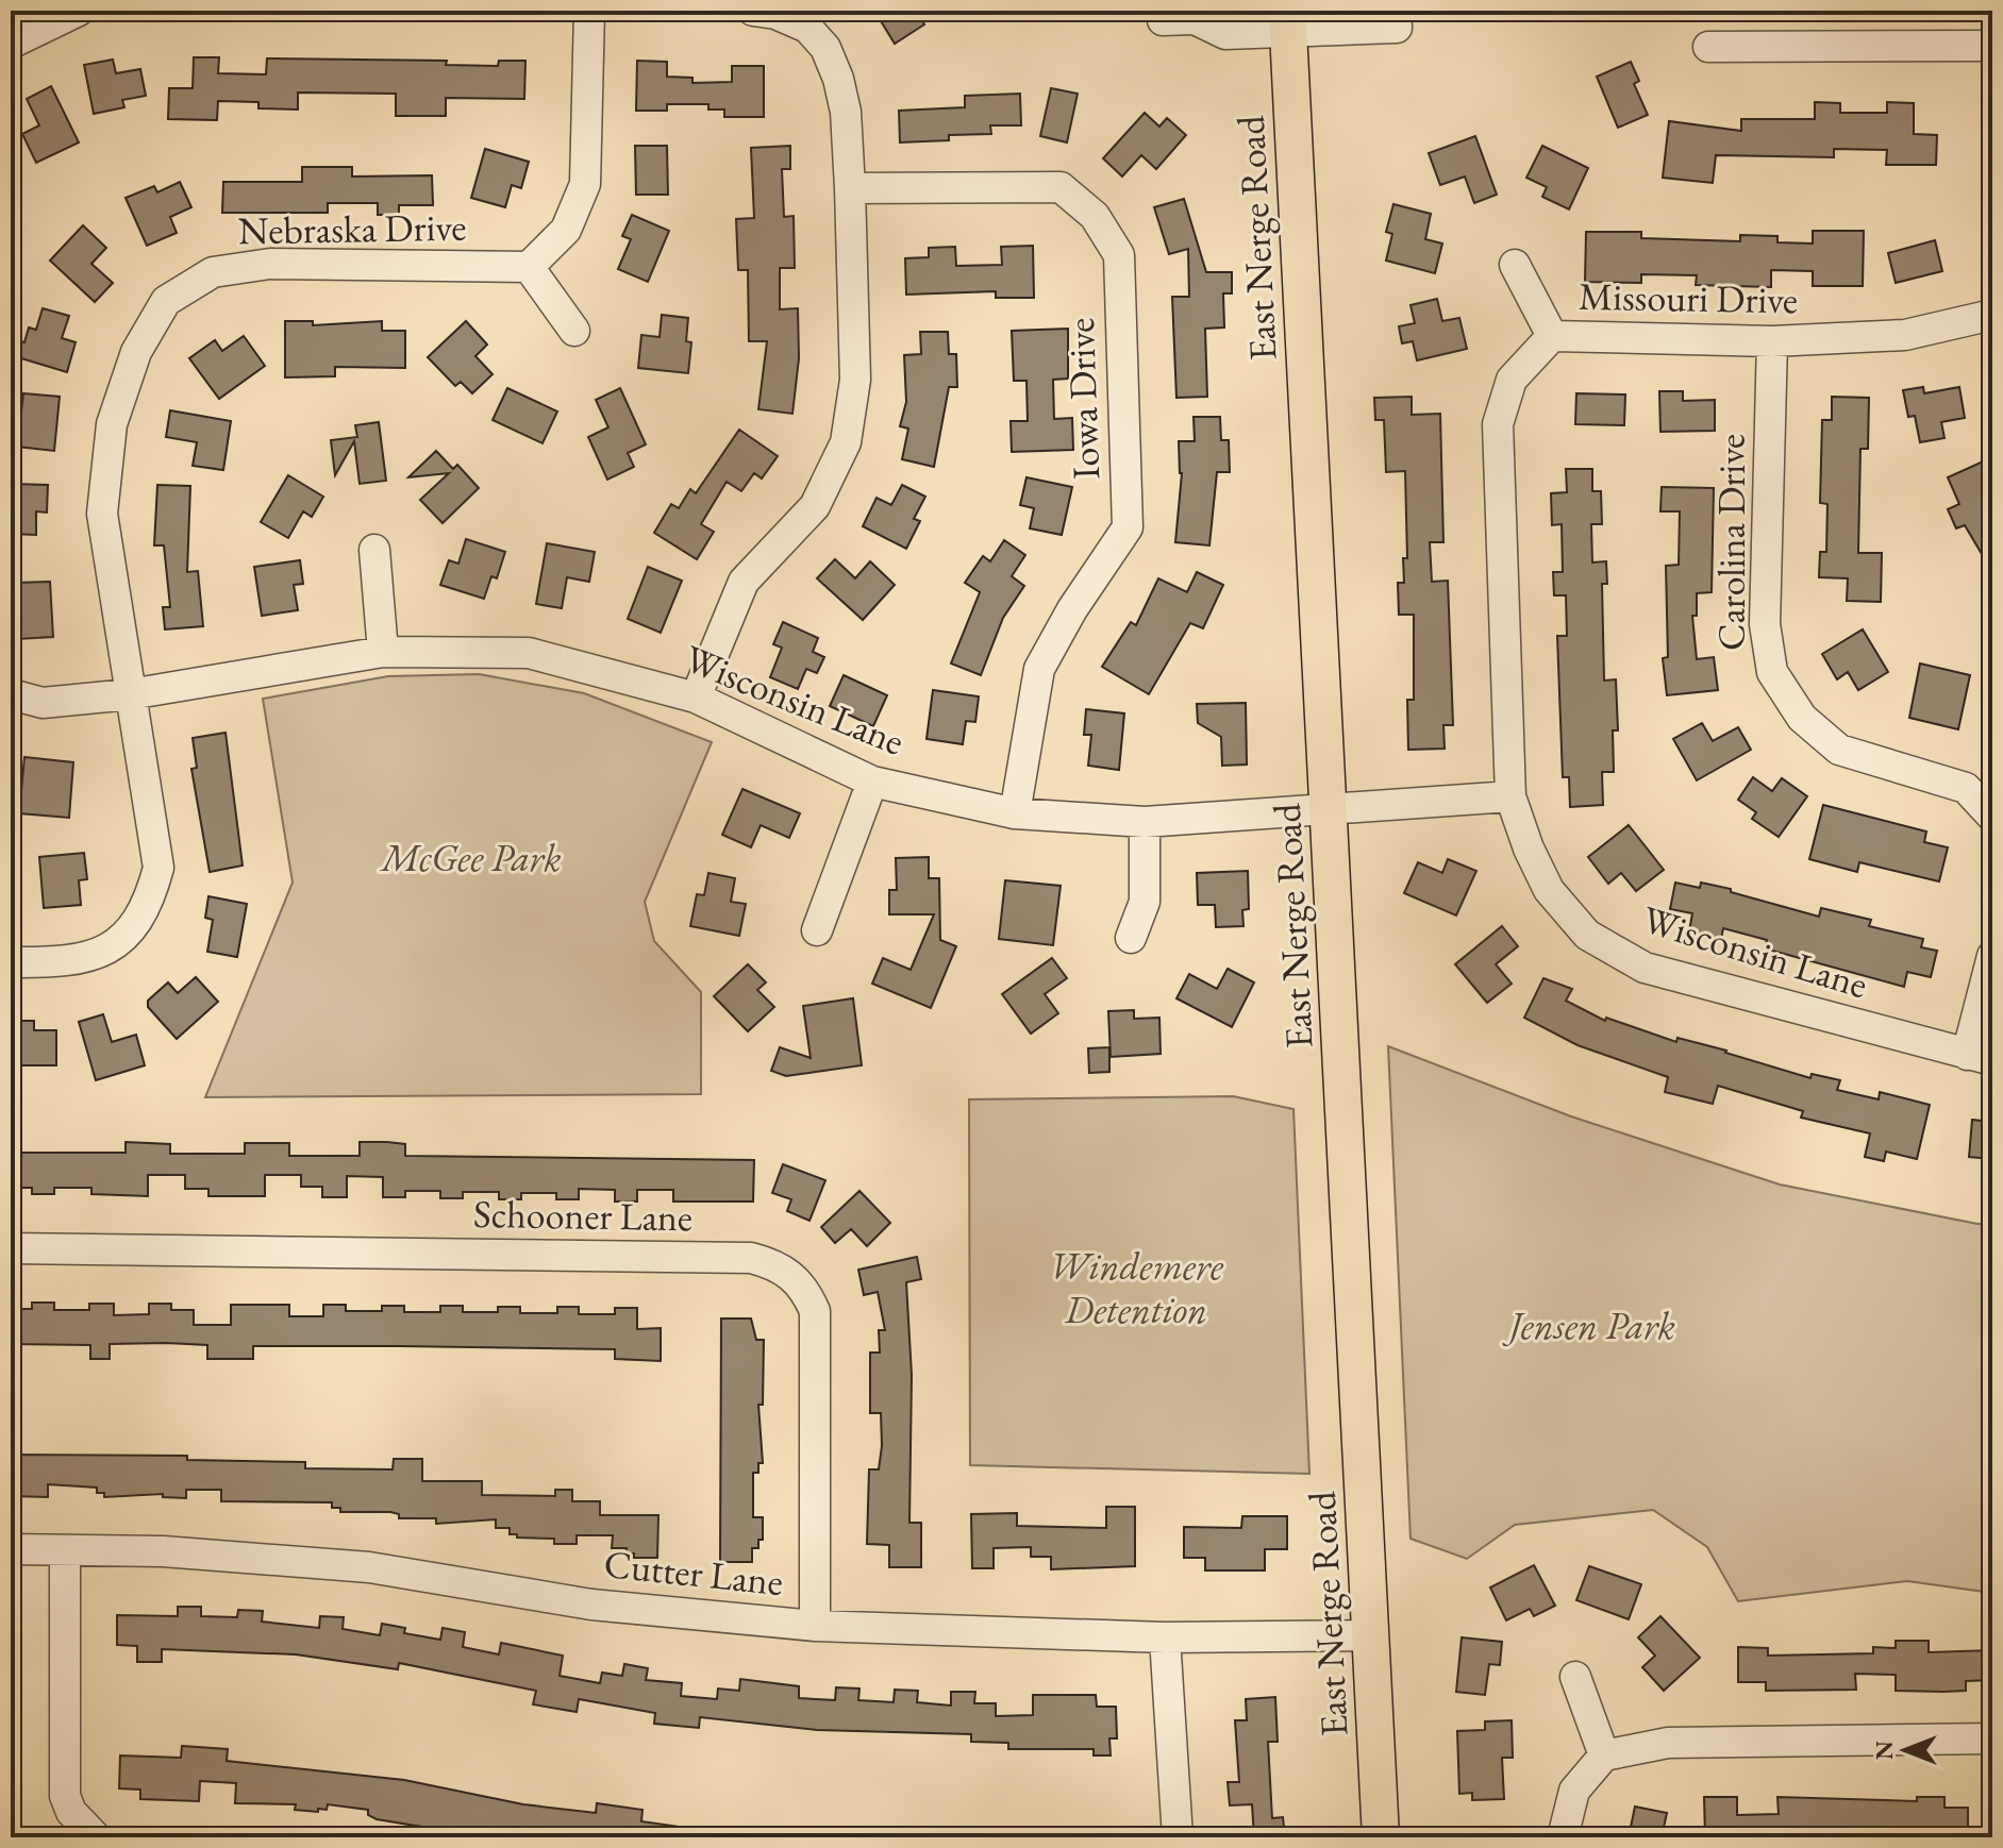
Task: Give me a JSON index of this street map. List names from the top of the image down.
{
  "streets": {
    "main road": ["East Nerge Road"],
    "street": [
      "Nebraska Drive",
      "Missouri Drive",
      "Iowa Drive",
      "Carolina Drive",
      "Wisconsin Lane",
      "Schooner Lane",
      "Cutter Lane"
    ]
  },
  "crossings": [
    ["Nebraska Drive", "Wisconsin Lane"],
    ["East Nerge Road", "Wisconsin Lane"],
    ["East Nerge Road", "Cutter Lane"],
    ["Missouri Drive", "Carolina Drive"],
    ["Missouri Drive", "Wisconsin Lane"],
    ["Iowa Drive", "Wisconsin Lane"],
    ["Schooner Lane", "Cutter Lane"]
  ],
  "parks": ["McGee Park", "Windemere Detention", "Jensen Park"],
  "north": "left"
}
